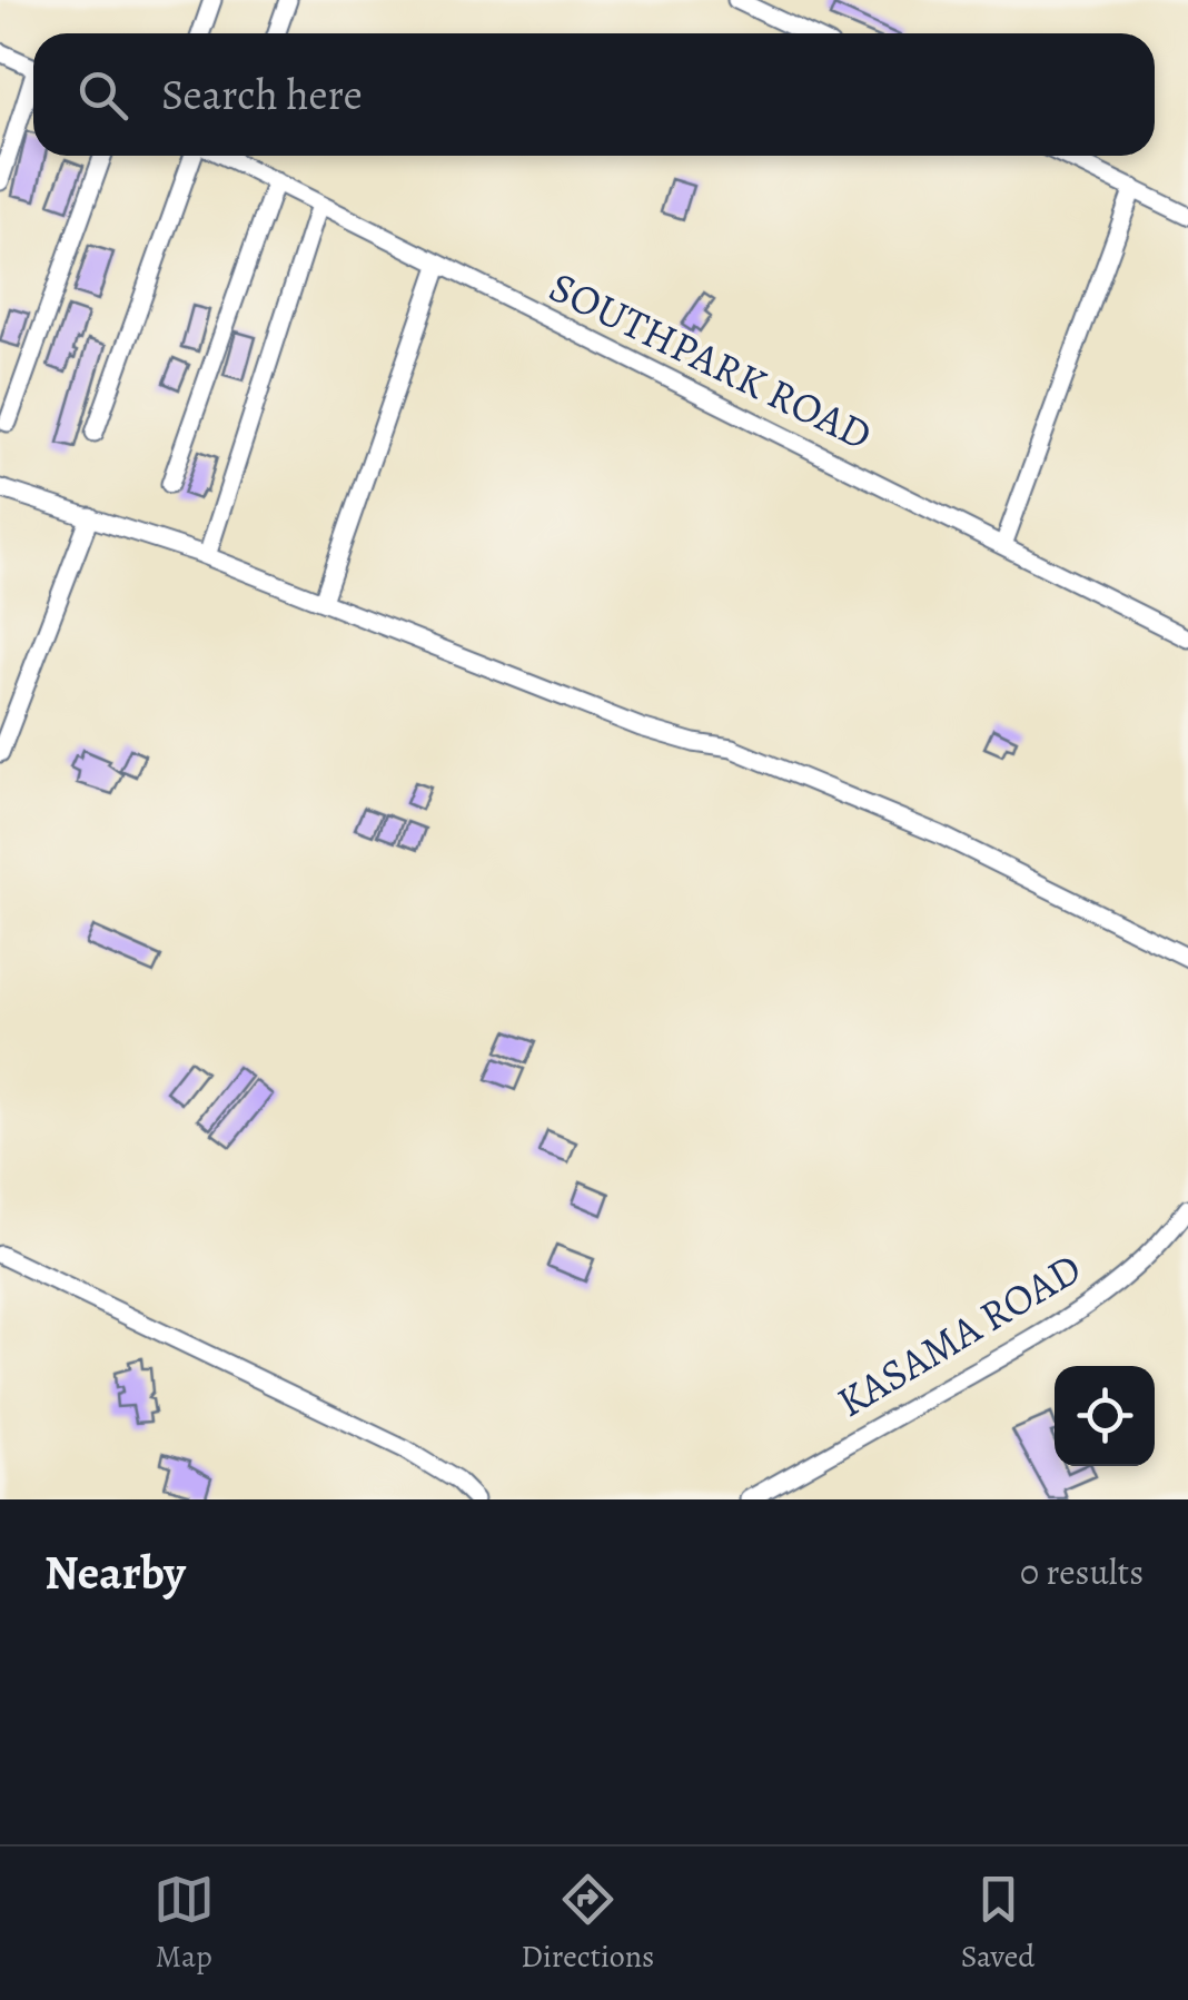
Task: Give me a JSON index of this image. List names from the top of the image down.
{
  "streets": {
    "street": ["SOUTHPARK ROAD", "KASAMA ROAD"]
  },
  "page": {
    "search": "Search here",
    "heading": ["Nearby", "0 results"],
    "nav": ["Map", "Directions", "Saved"]
  }
}
